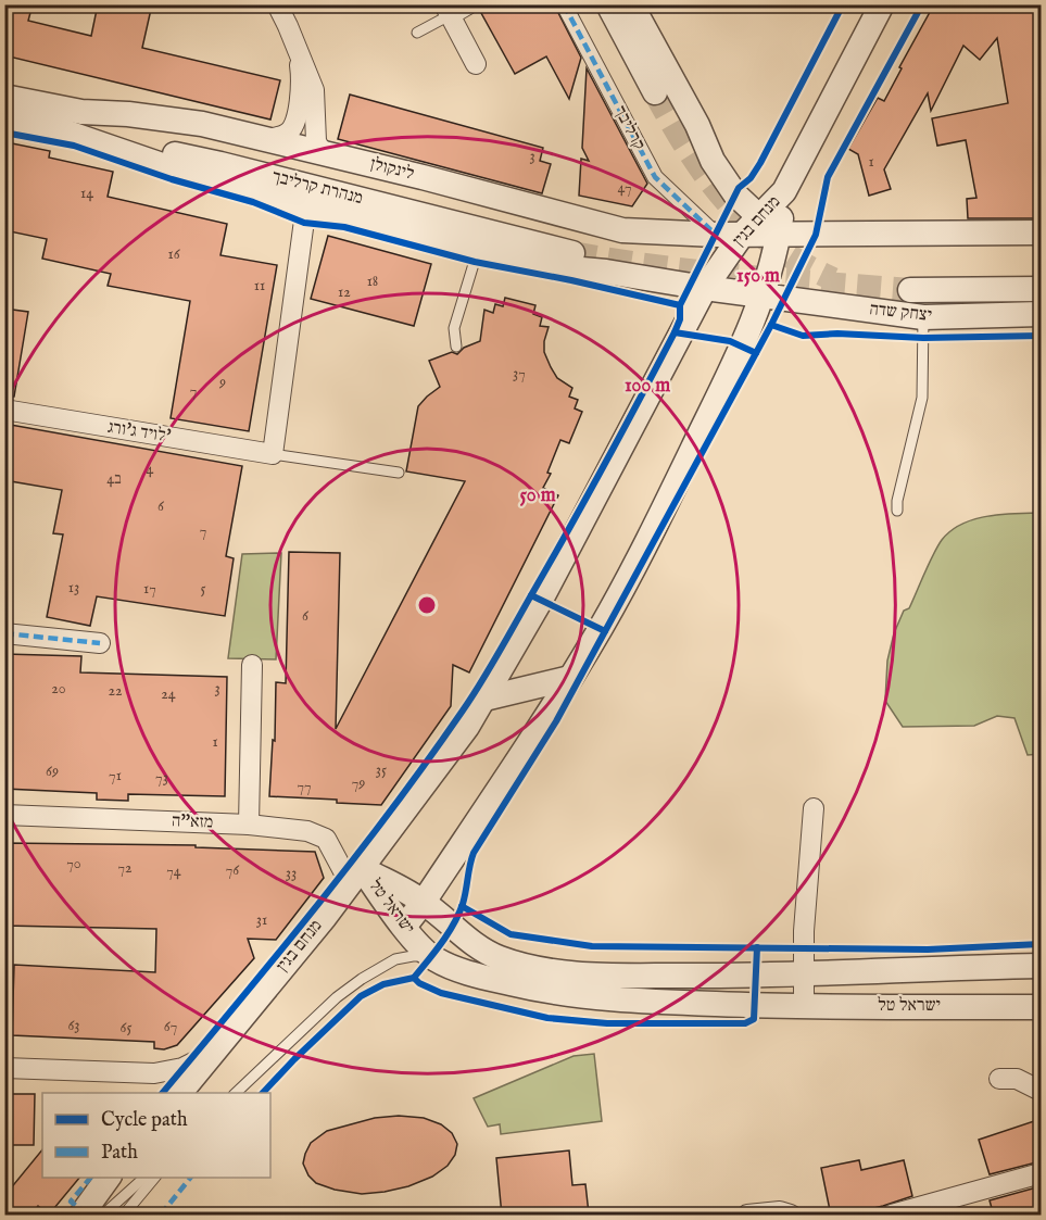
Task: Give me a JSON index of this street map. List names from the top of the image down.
{
  "streets": {
    "street": [
      "קרליבך",
      "לינקולן",
      "מנהרת קרליבך",
      "מנחם בגין",
      "יצחק שדה",
      "לויד ג'ורג'",
      "מזא''ה",
      "ישראל טל"
    ]
  },
  "crossings": [
    ["קרליבך", "לינקולן"],
    ["לינקולן", "מנחם בגין"],
    ["מנחם בגין", "יצחק שדה"],
    ["מנחם בגין", "מזא''ה"],
    ["מנחם בגין", "ישראל טל"],
    ["מזא''ה", "ישראל טל"]
  ],
  "house_numbers": [
    "3",
    "1",
    "47",
    "14",
    "16",
    "18",
    "11",
    "12",
    "37",
    "9",
    "7",
    "4",
    "4ב",
    "6",
    "7",
    "13",
    "17",
    "5",
    "6",
    "20",
    "3",
    "22",
    "24",
    "1",
    "35",
    "69",
    "71",
    "73",
    "79",
    "77",
    "70",
    "72",
    "76",
    "74",
    "33",
    "31",
    "63",
    "67",
    "65"
  ],
  "legend": ["Cycle path", "Path"],
  "rings": ["150 m", "100 m", "50 m"]
}
